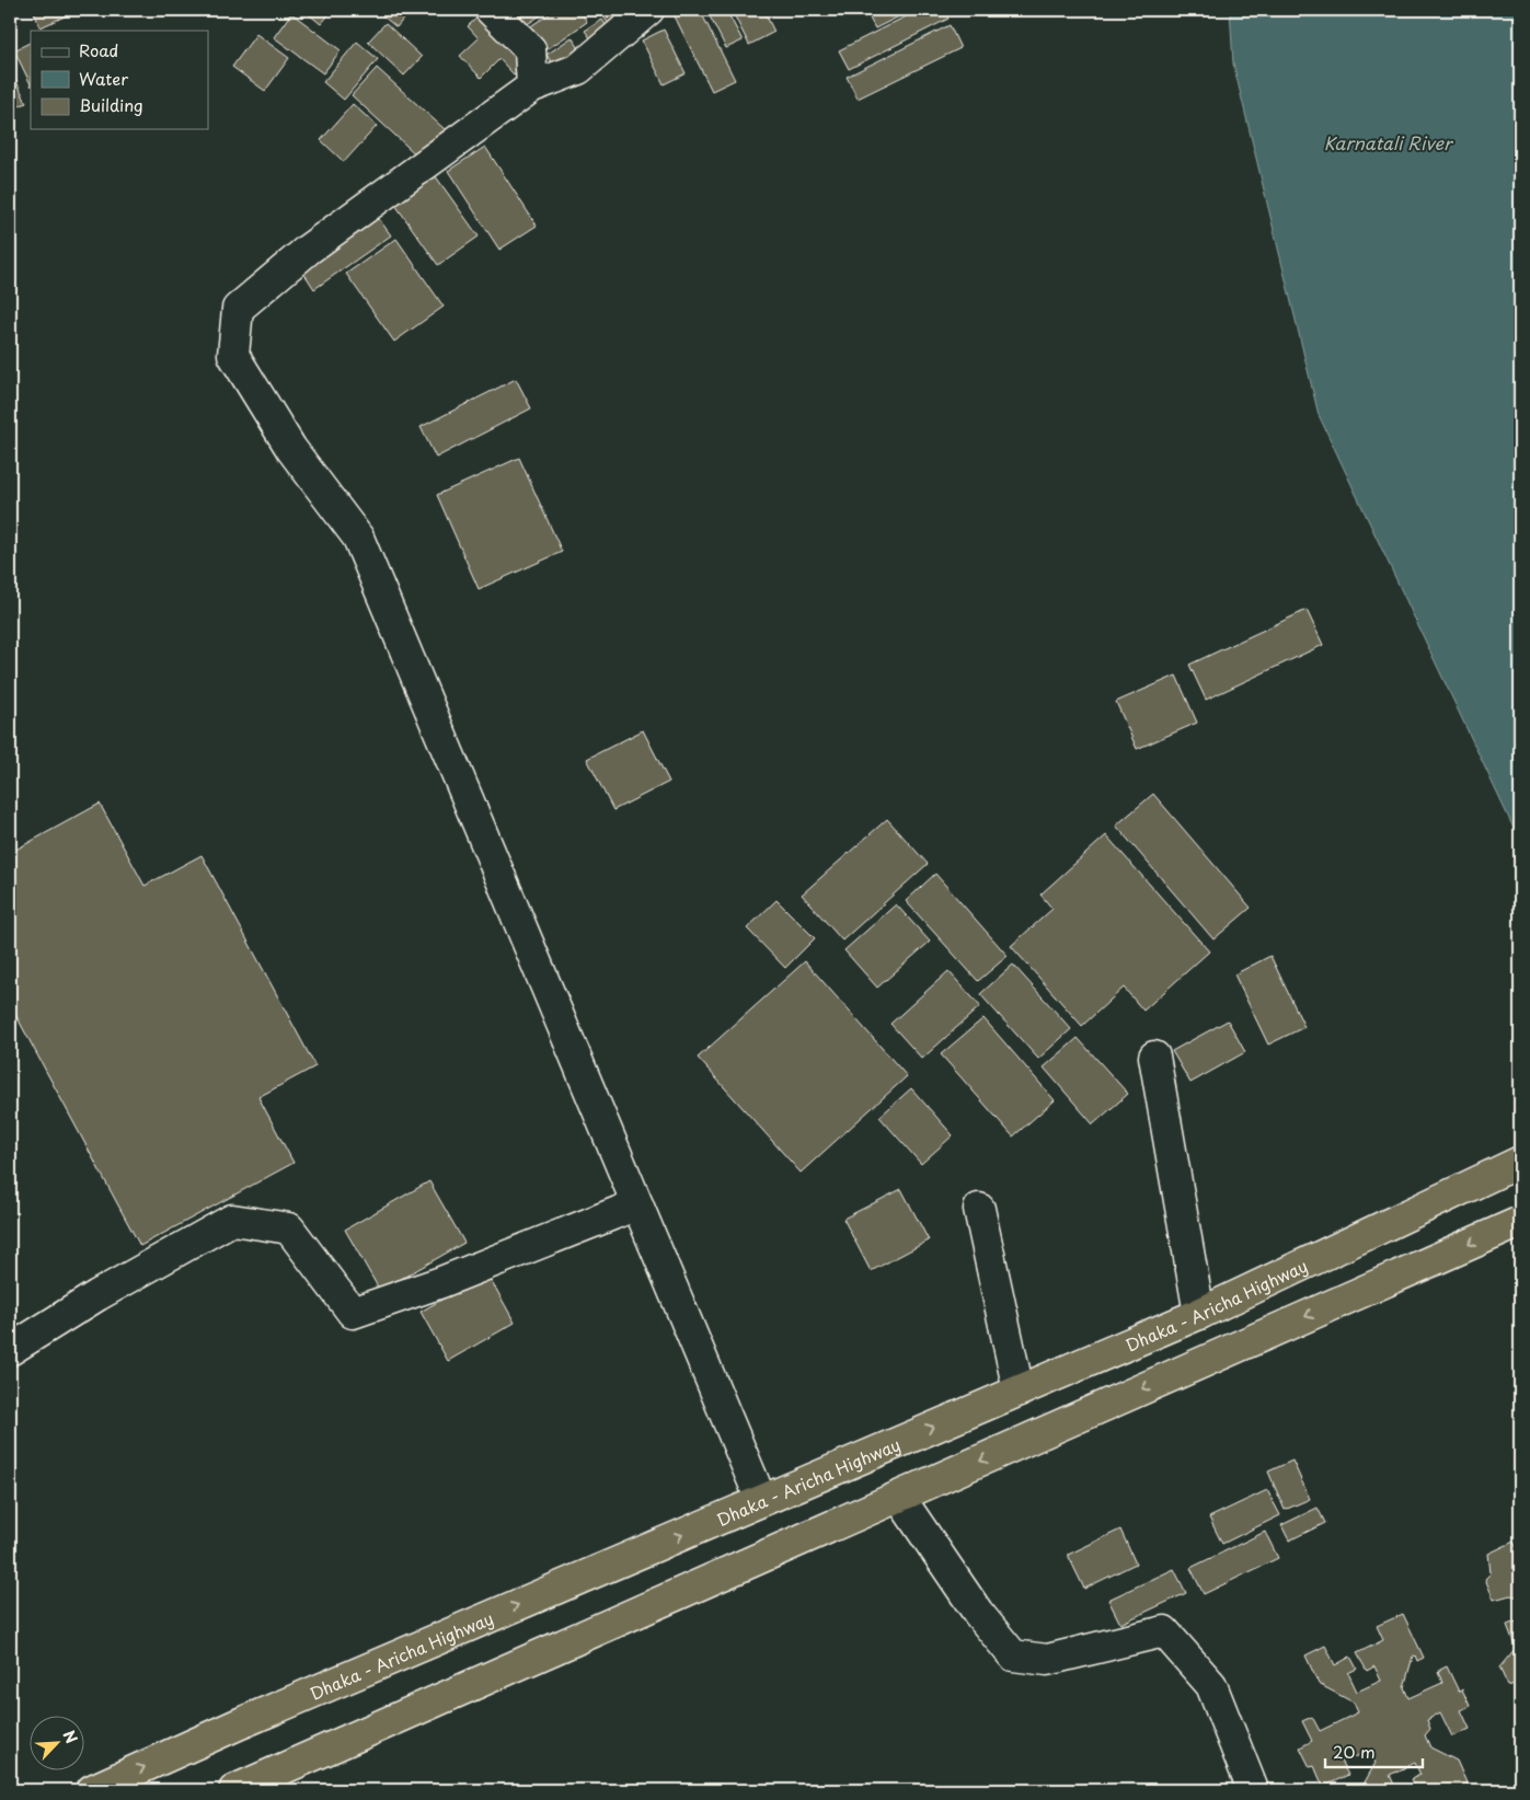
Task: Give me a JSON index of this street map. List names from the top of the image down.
{
  "streets": {
    "highway": ["Dhaka - Aricha Highway"]
  },
  "water": ["Karnatali River"],
  "legend": ["Road", "Water", "Building"],
  "scale_bar": "20 m",
  "north": "top right"
}
